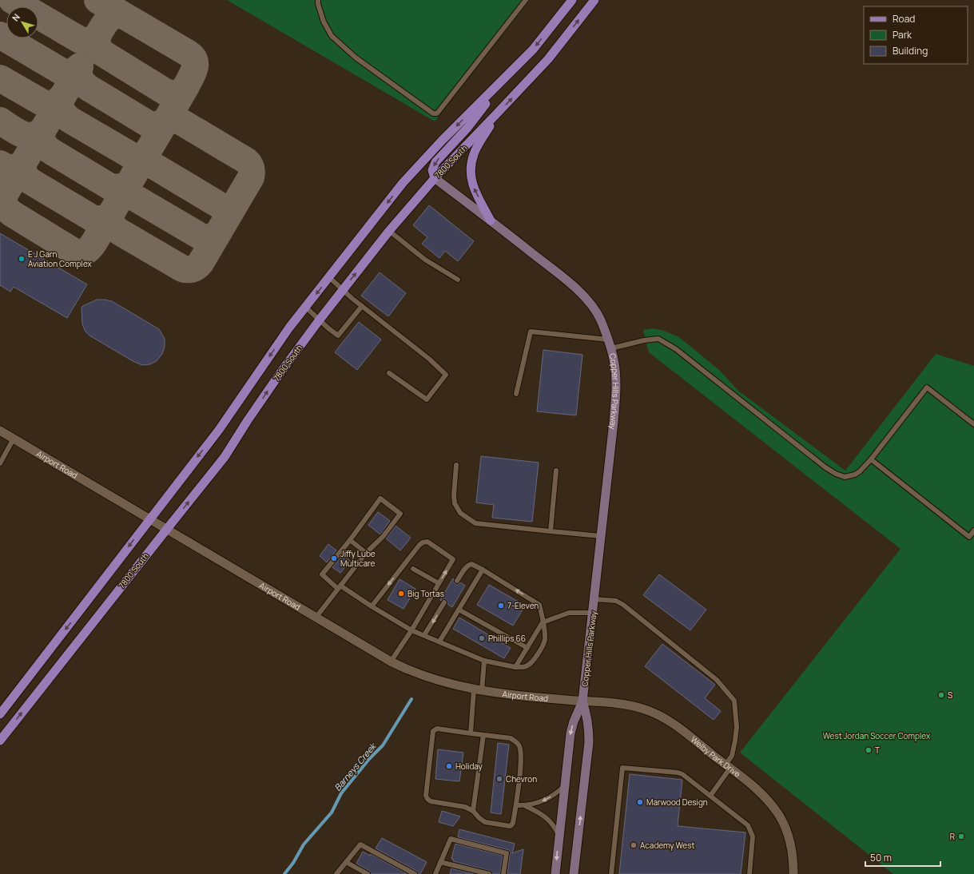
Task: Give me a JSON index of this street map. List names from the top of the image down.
{
  "streets": {
    "main road": ["7800 South", "Copper Hills Parkway"],
    "street": ["Airport Road", "Welby Park Drive"]
  },
  "crossings": [
    ["7800 South", "Copper Hills Parkway"],
    ["7800 South", "Airport Road"],
    ["Copper Hills Parkway", "Airport Road"],
    ["Copper Hills Parkway", "Welby Park Drive"],
    ["Airport Road", "Welby Park Drive"]
  ],
  "water": ["Barneys Creek"],
  "parks": ["West Jordan Soccer Complex"],
  "places": [
    "E J Garn Aviation Complex",
    "Jiffy Lube Multicare",
    "Big Tortas",
    "7-Eleven",
    "Phillips 66",
    "S",
    "T",
    "Holiday",
    "Chevron",
    "Marwood Design",
    "R",
    "Academy West"
  ],
  "legend": ["Road", "Park", "Building"],
  "scale_bar": "50 m",
  "north": "top left"
}
